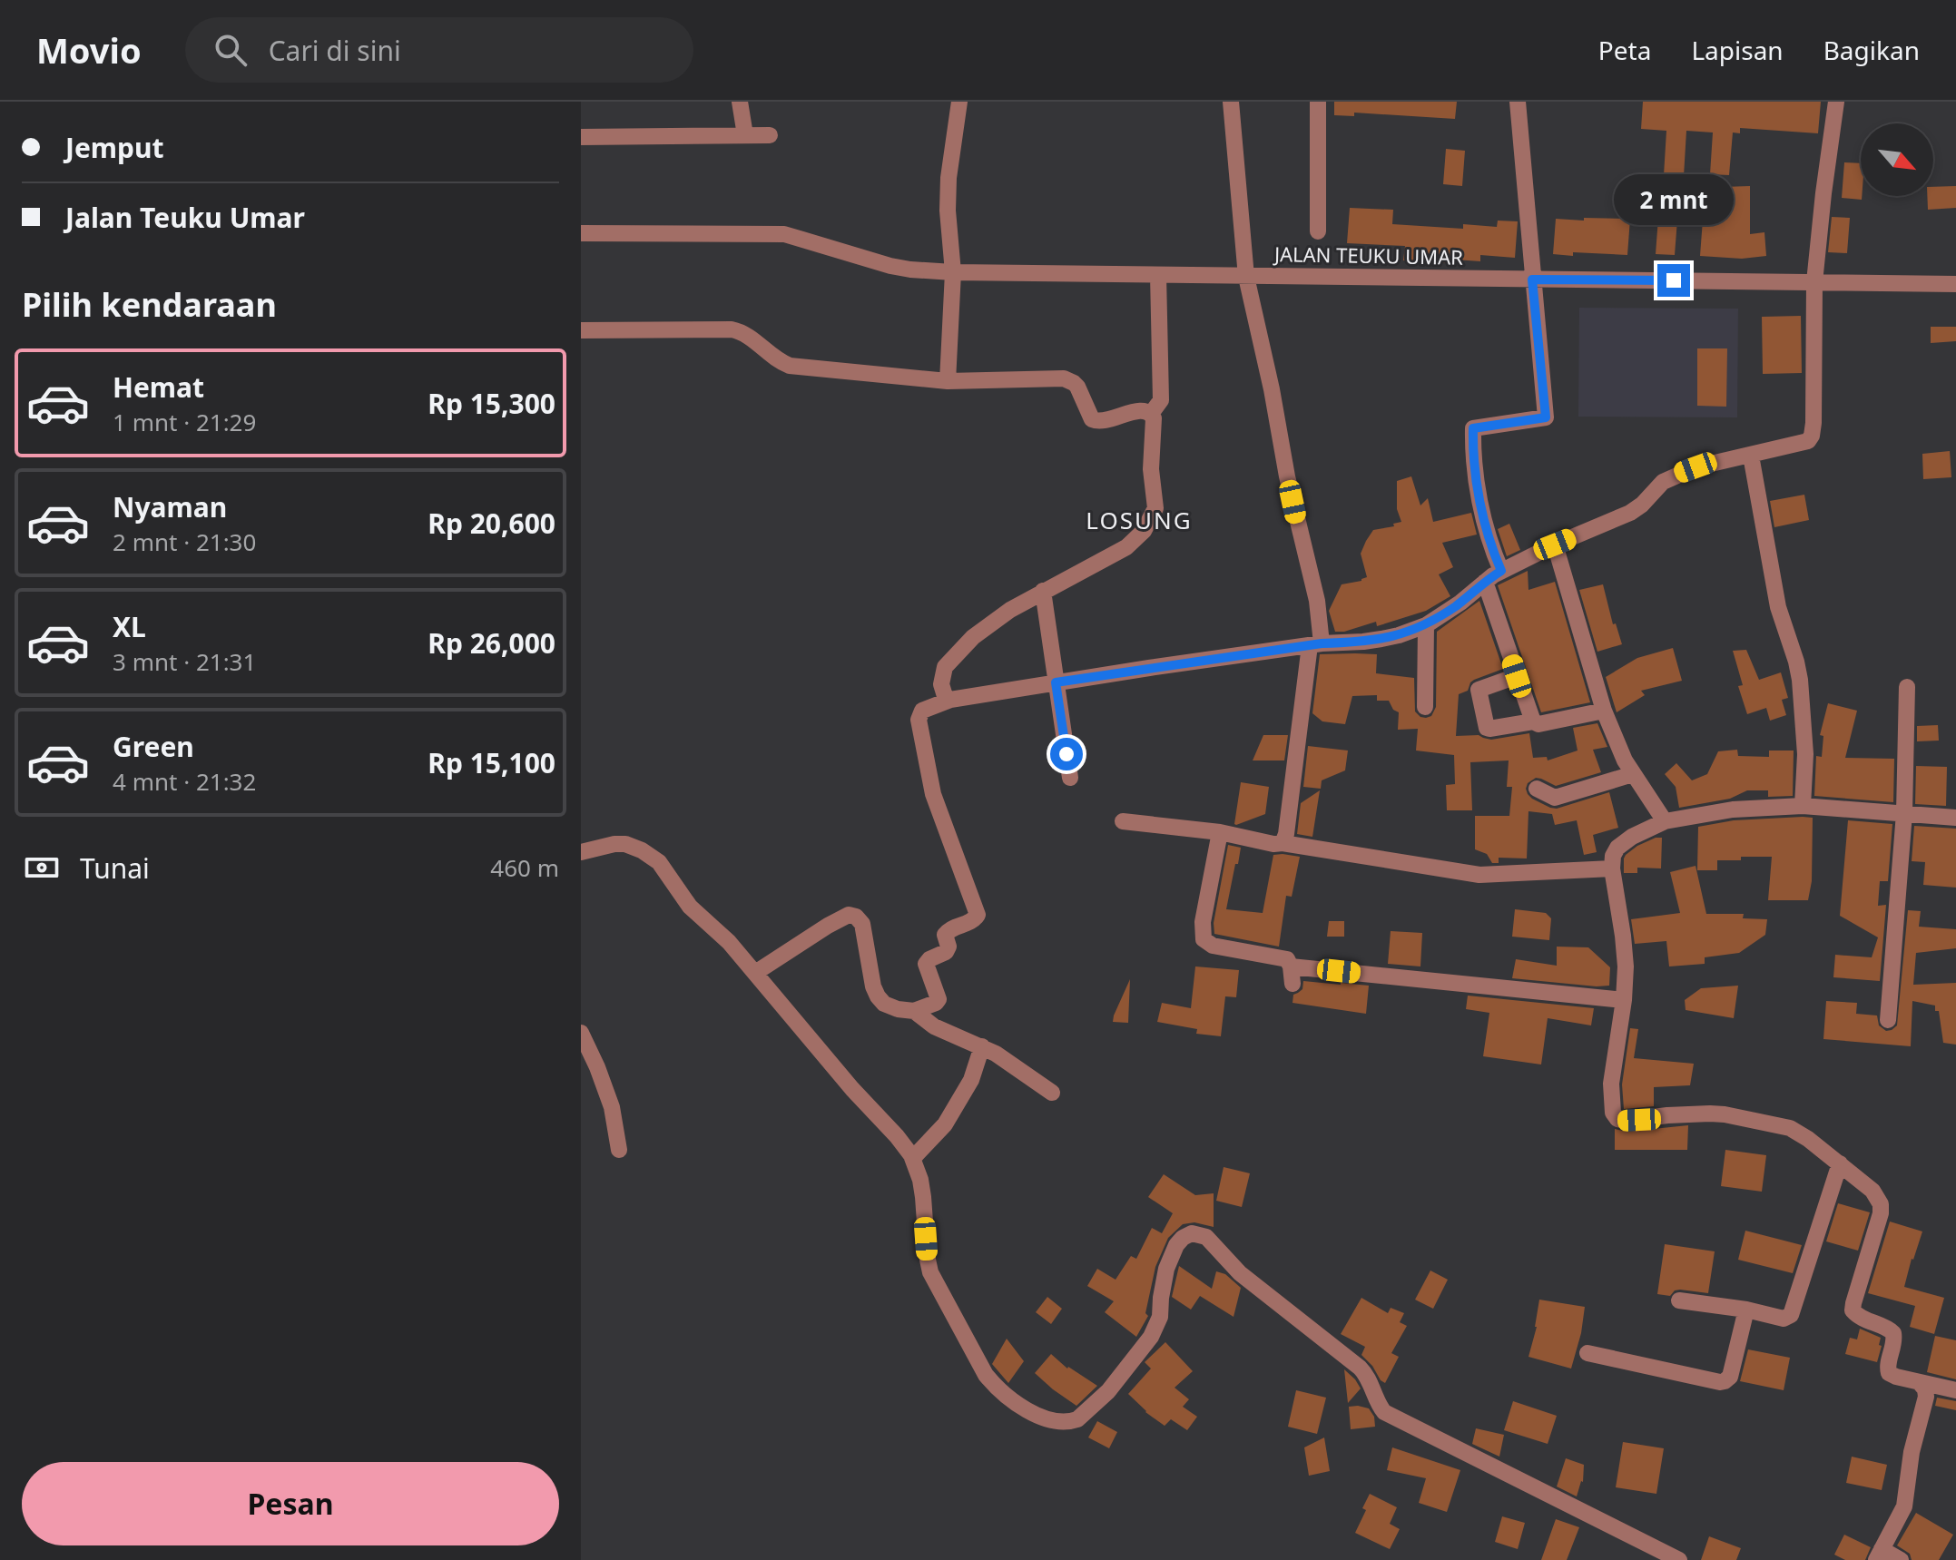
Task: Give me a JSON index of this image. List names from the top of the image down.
{
  "streets": {
    "street": ["JALAN TEUKU UMAR"]
  },
  "districts": ["LOSUNG"],
  "north": "bottom right",
  "page": {
    "header": "Movio",
    "search": "Cari di sini",
    "nav": ["Peta", "Lapisan", "Bagikan"],
    "banner": ["Jemput", "Jalan Teuku Umar"],
    "bubble": "2 mnt",
    "heading": "Pilih kendaraan",
    "list": [
      {
        "name": "Hemat",
        "note": "1 mnt · 21:29",
        "value": "Rp 15,300"
      },
      {
        "name": "Nyaman",
        "note": "2 mnt · 21:30",
        "value": "Rp 20,600"
      },
      {
        "name": "XL",
        "note": "3 mnt · 21:31",
        "value": "Rp 26,000"
      },
      {
        "name": "Green",
        "note": "4 mnt · 21:32",
        "value": "Rp 15,100"
      }
    ],
    "pay": ["Tunai", "460 m"],
    "buttons": "Pesan"
  }
}
